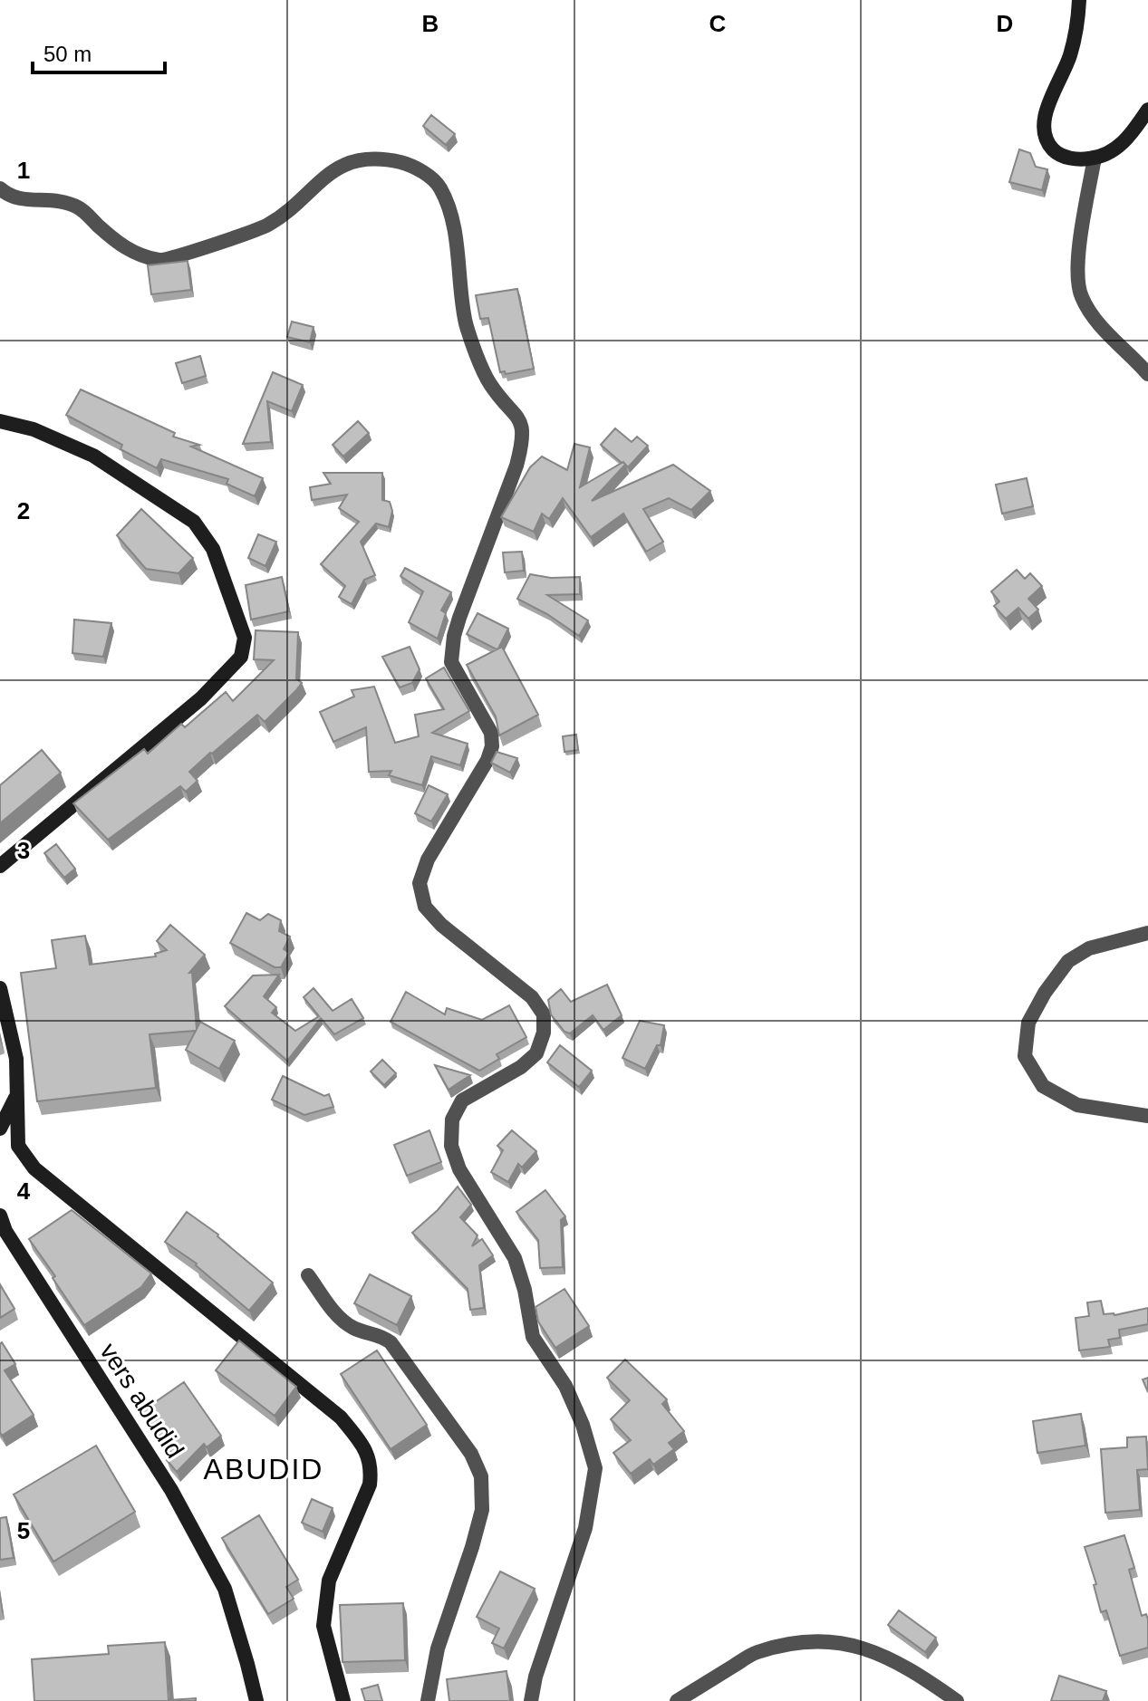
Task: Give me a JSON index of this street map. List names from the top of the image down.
{
  "streets": {
    "street": ["vers abudid"]
  },
  "districts": ["ABUDID"],
  "scale_bar": "50 m",
  "grid": {
    "columns": ["B", "C", "D"],
    "rows": [
      "1",
      "2",
      "3",
      "4",
      "5"
    ]
  }
}
